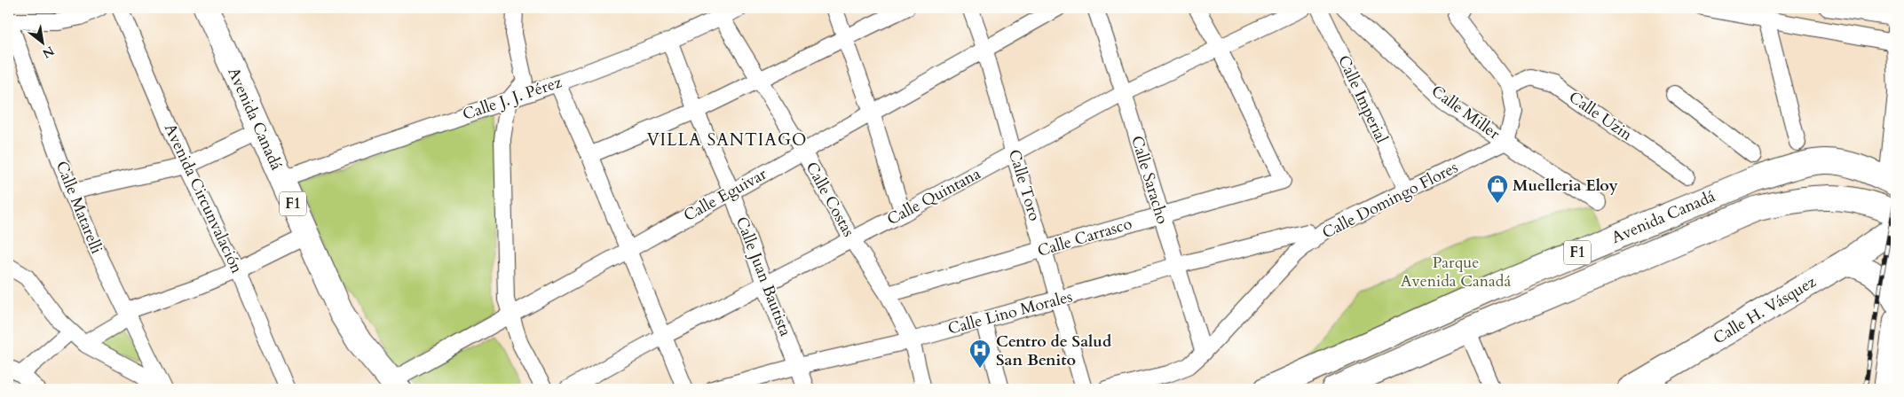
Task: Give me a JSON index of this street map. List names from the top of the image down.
{
  "streets": {
    "main road": ["Avenida Canadá", "F1", "Calle H. Vásquez"],
    "street": [
      "Calle J. J. Pérez",
      "Calle Imperial",
      "Calle Miller",
      "Calle Uzin",
      "Calle Saracho",
      "Calle Toro",
      "Calle Eguivar",
      "Calle Quintana",
      "Avenida Circunvalación",
      "Calle Costas",
      "Calle Domingo Flores",
      "Calle Matarelli",
      "Calle Carrasco",
      "Calle Juan Bautista",
      "Calle Lino Morales"
    ]
  },
  "crossings": [
    ["Calle J. J. Pérez", "Avenida Canadá"],
    ["Calle J. J. Pérez", "Calle Costas"],
    ["Calle J. J. Pérez", "Calle Juan Bautista"],
    ["Calle Imperial", "Calle Domingo Flores"],
    ["Calle Miller", "Calle Domingo Flores"],
    ["Avenida Canadá", "Calle Eguivar"],
    ["Calle Saracho", "Calle Quintana"],
    ["Calle Saracho", "Calle Domingo Flores"],
    ["Calle Saracho", "Calle Carrasco"],
    ["Calle Saracho", "Calle Lino Morales"],
    ["Calle Toro", "Calle Eguivar"],
    ["Calle Toro", "Calle Quintana"],
    ["Calle Toro", "Calle Carrasco"],
    ["Calle Toro", "Calle Lino Morales"],
    ["Calle Eguivar", "Calle Costas"],
    ["Calle Eguivar", "Calle Juan Bautista"],
    ["Calle Quintana", "Calle Costas"],
    ["Calle Quintana", "Calle Carrasco"],
    ["Calle Quintana", "Calle Juan Bautista"],
    ["Calle Costas", "Calle Carrasco"],
    ["Calle Costas", "Calle Lino Morales"],
    ["Calle Domingo Flores", "Calle Lino Morales"],
    ["Calle Juan Bautista", "Calle Lino Morales"]
  ],
  "districts": ["VILLA SANTIAGO"],
  "parks": ["Parque Avenida Canadá"],
  "places": {
    "shop": ["Muelleria Eloy"],
    "hospital": ["Centro de Salud San Benito"]
  },
  "north": "bottom right"
}
